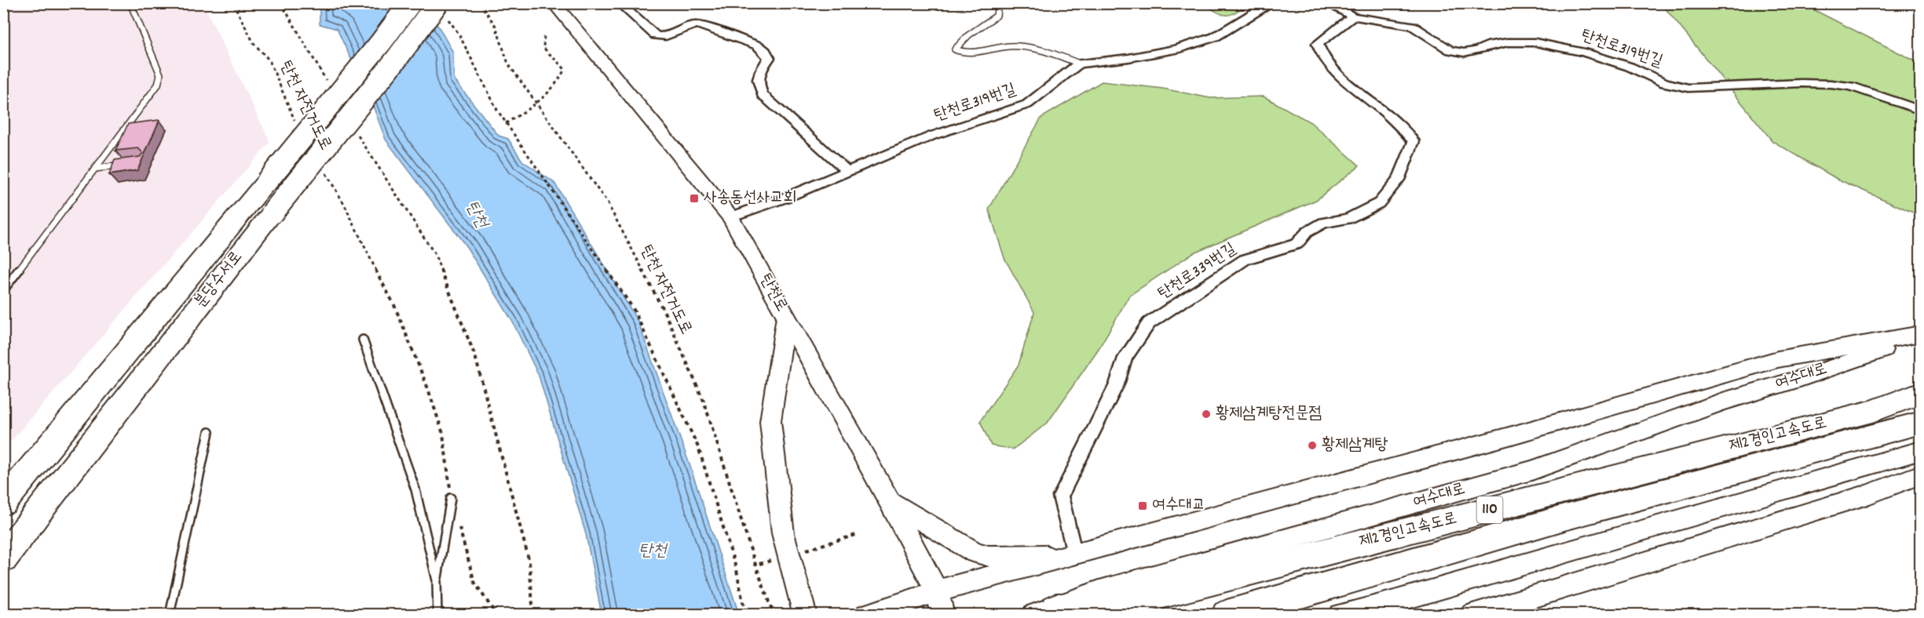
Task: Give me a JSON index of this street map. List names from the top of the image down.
{
  "streets": {
    "highway": ["분당수서로", "제2경인고속도로", "110"],
    "main road": ["탄천로", "여수대로"],
    "street": ["탄천로319번길", "탄천로339번길"],
    "path": ["탄천 자전거도로"]
  },
  "crossings": [
    ["탄천로319번길", "탄천로339번길"],
    ["탄천로319번길", "탄천로"],
    ["여수대로", "제2경인고속도로"]
  ],
  "water": ["탄천"],
  "places": {
    "transit": ["사송동선사교회", "여수대교"],
    "other": ["황제삼계탕전문점", "황제삼계탕"]
  }
}
